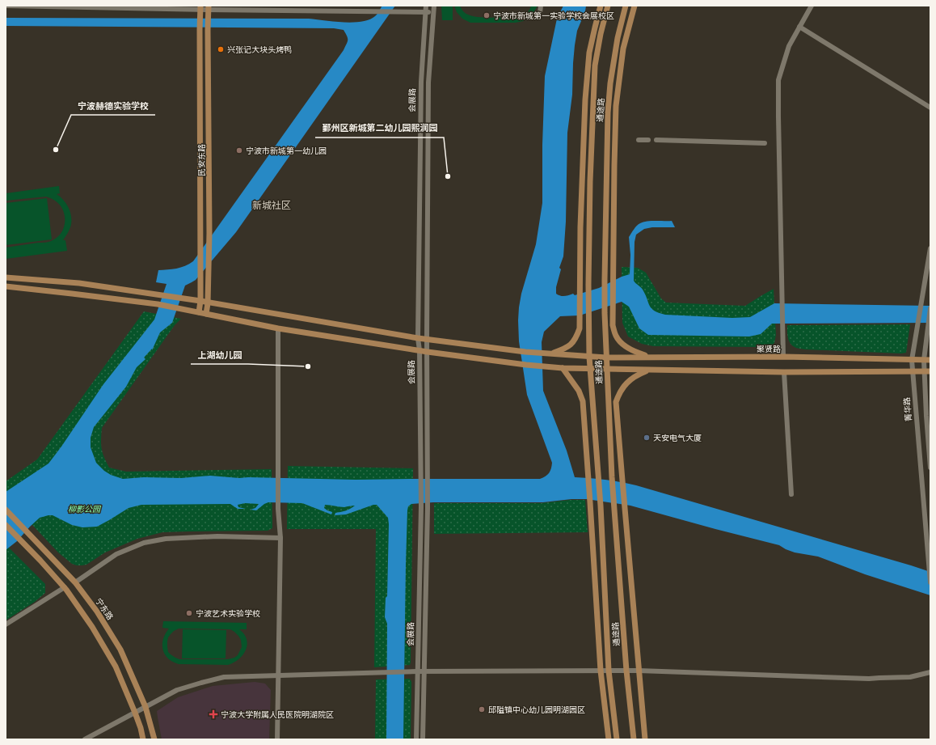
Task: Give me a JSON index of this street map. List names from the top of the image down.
{
  "streets": {
    "main road": [
      "通途路",
      "民安东路",
      "聚贤路",
      "宁东路"
    ],
    "street": ["会展路", "菁华路"]
  },
  "crossings": [
    ["会展路", "聚贤路"],
    ["通途路", "聚贤路"],
    ["民安东路", "聚贤路"],
    ["聚贤路", "菁华路"]
  ],
  "districts": ["新城社区"],
  "parks": ["柳影公园"],
  "places": {
    "other": [
      "宁波市新城第一实验学校会展校区",
      "兴张记大块头烤鸭",
      "宁波赫德实验学校",
      "宁波市新城第一幼儿园",
      "鄞州区新城第二幼儿园熙润园",
      "上湖幼儿园",
      "天安电气大厦",
      "宁波艺术实验学校",
      "邱隘镇中心幼儿园明湖园区"
    ],
    "health": ["宁波大学附属人民医院明湖院区"]
  }
}
